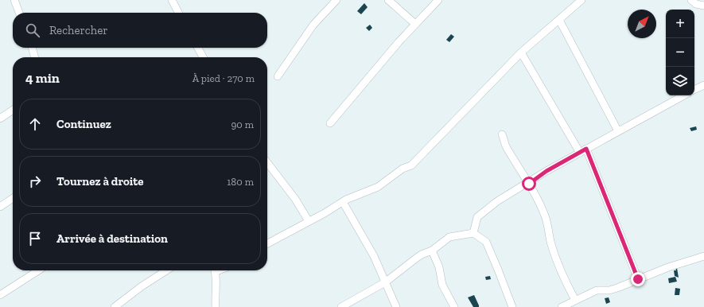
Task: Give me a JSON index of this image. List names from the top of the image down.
{
  "north": "top right",
  "page": {
    "map_buttons": ["+", "−"],
    "search": "Rechercher",
    "heading": ["4 min", "À pied · 270 m"],
    "list": [
      ["Continuez", "90 m"],
      ["Tournez à droite", "180 m"],
      "Arrivée à destination"
    ]
  }
}
